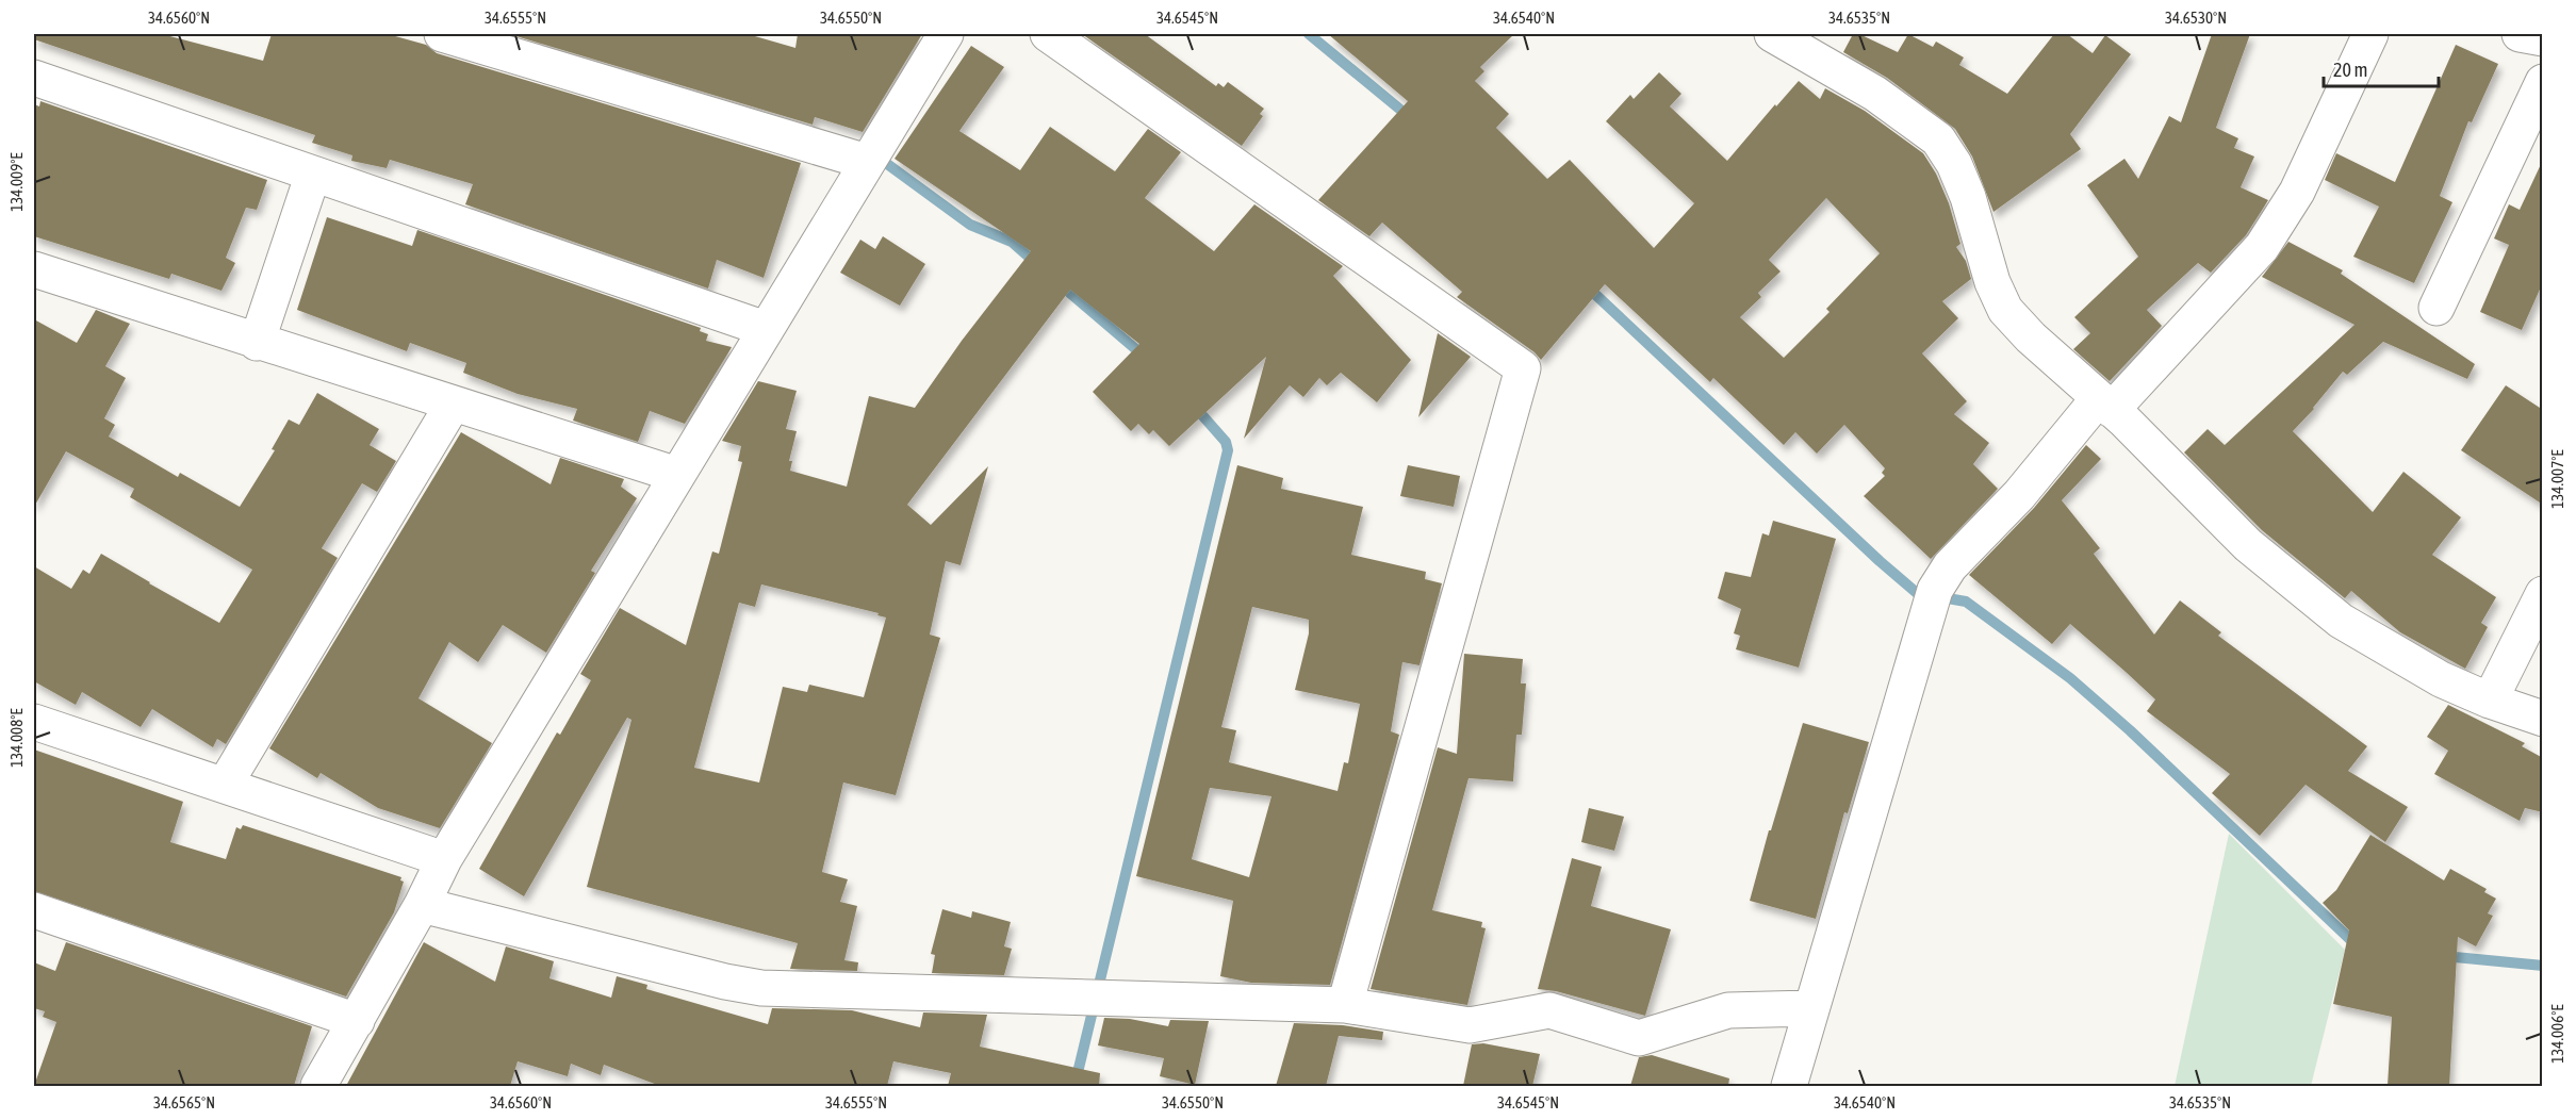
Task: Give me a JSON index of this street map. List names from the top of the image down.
{
  "scale_bar": "20 m",
  "coordinates": [
    "34.6560°N",
    "34.6555°N",
    "34.6550°N",
    "34.6545°N",
    "34.6540°N",
    "34.6535°N",
    "34.6530°N",
    "134.009°E",
    "134.007°E",
    "134.008°E",
    "134.006°E",
    "34.6565°N"
  ]
}
